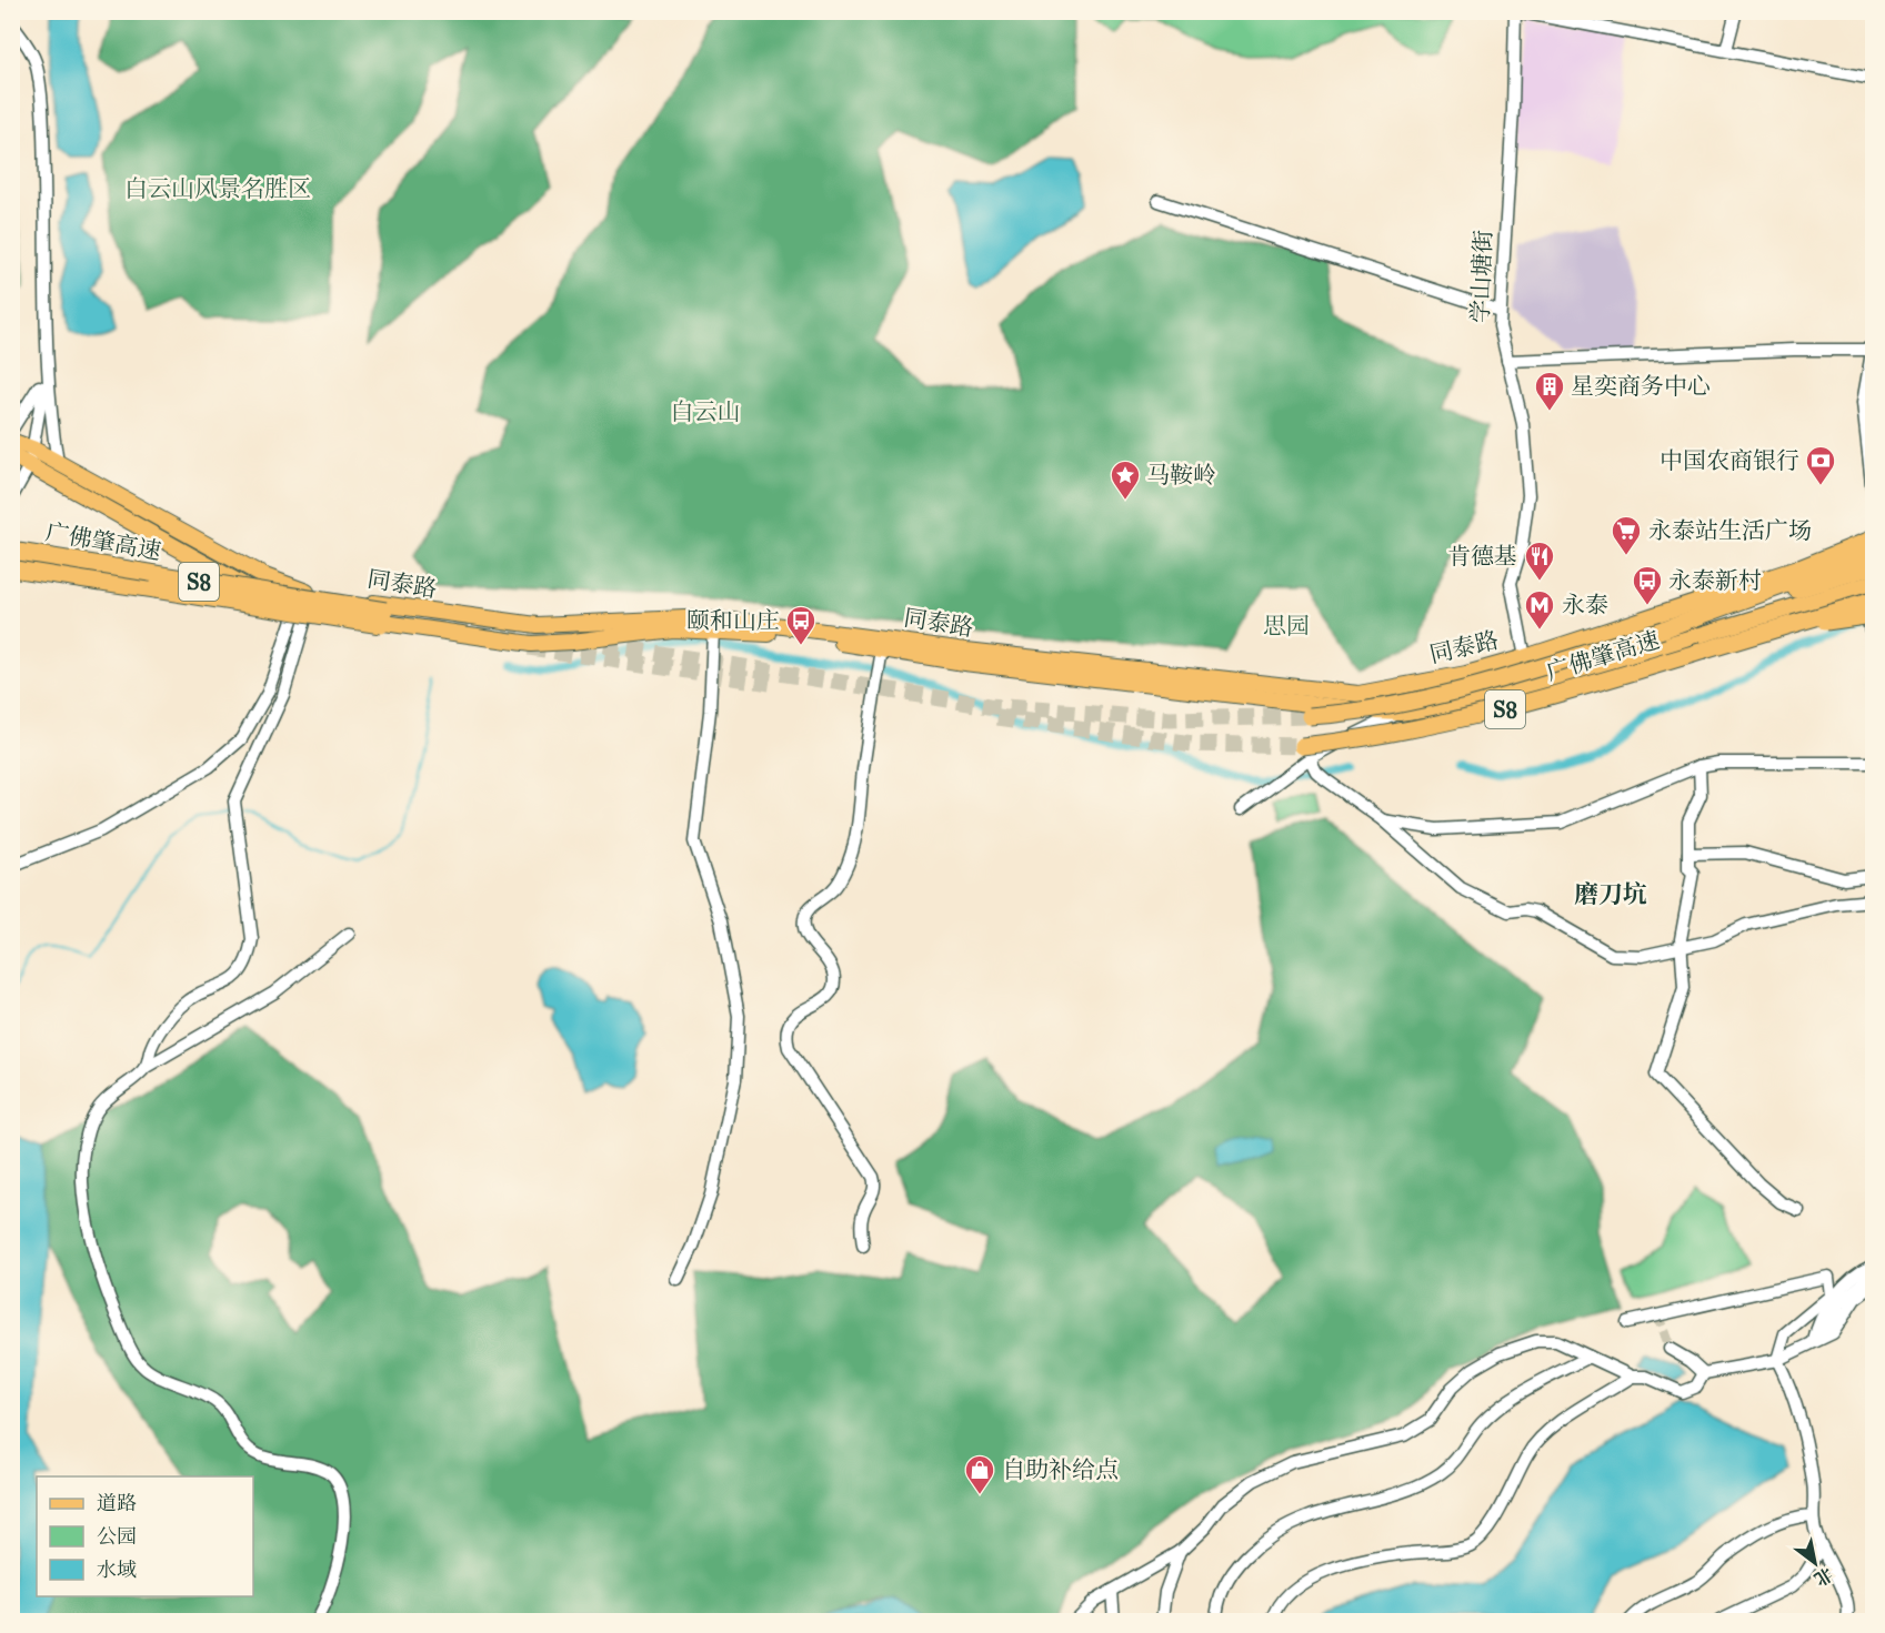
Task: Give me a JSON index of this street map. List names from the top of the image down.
{
  "streets": {
    "highway": ["广佛肇高速", "S8"],
    "main road": ["同泰路"],
    "street": ["学山塘街"]
  },
  "crossings": [
    ["学山塘街", "同泰路"]
  ],
  "districts": ["磨刀坑"],
  "parks": ["白云山风景名胜区", "白云山", "思园"],
  "places": {
    "building": ["星奕商务中心"],
    "bank": ["中国农商银行"],
    "place": ["马鞍岭"],
    "supermarket": ["永泰站生活广场"],
    "restaurant": ["肯德基"],
    "bus stop": ["永泰新村", "颐和山庄"],
    "metro station": ["永泰"],
    "shop": ["自助补给点"]
  },
  "legend": ["道路", "公园", "水域"],
  "north": "bottom right"
}
